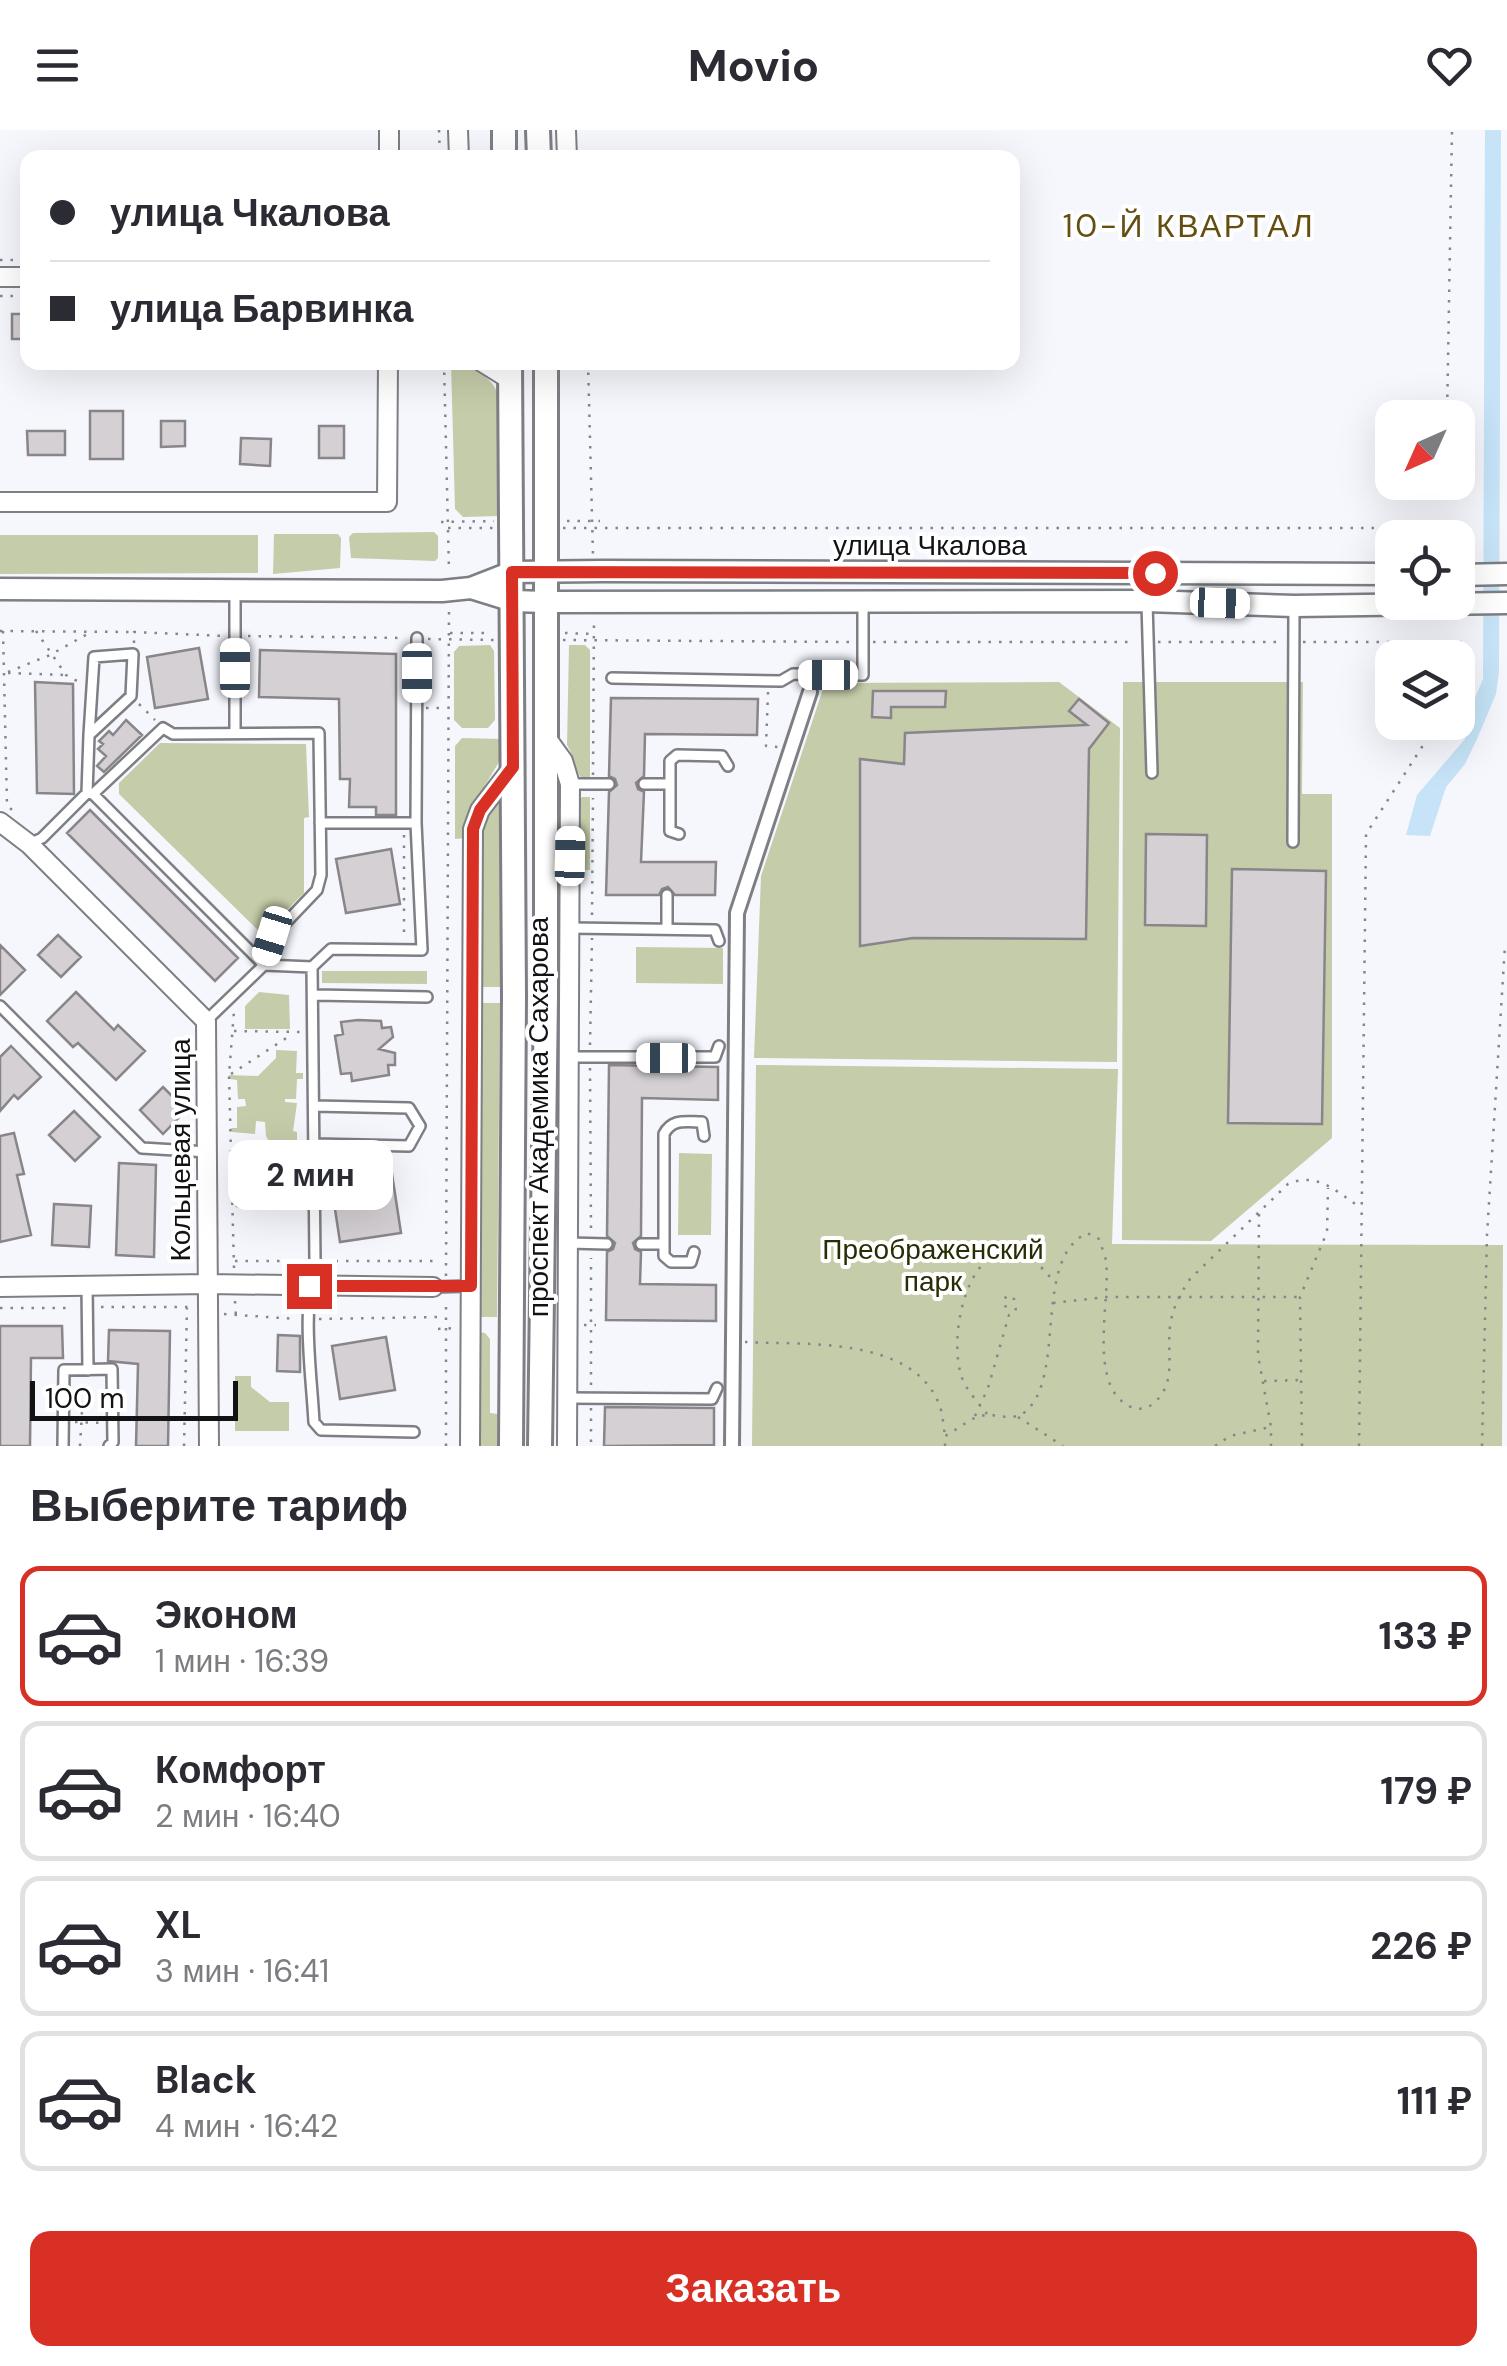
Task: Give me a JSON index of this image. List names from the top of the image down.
{
  "streets": {
    "main road": ["проспект Академика Сахарова"],
    "street": ["улица Чкалова", "Кольцевая улица"]
  },
  "crossings": [
    ["улица Чкалова", "проспект Академика Сахарова"]
  ],
  "districts": ["10-Й КВАРТАЛ"],
  "parks": ["Преображенский парк"],
  "scale_bar": "100 m",
  "north": "bottom left",
  "page": {
    "header": "Movio",
    "banner": ["улица Чкалова", "улица Барвинка"],
    "bubble": "2 мин",
    "scale": "100 m",
    "heading": "Выберите тариф",
    "list": [
      {
        "name": "Эконом",
        "note": "1 мин · 16:39",
        "value": "133 ₽"
      },
      {
        "name": "Комфорт",
        "note": "2 мин · 16:40",
        "value": "179 ₽"
      },
      {
        "name": "XL",
        "note": "3 мин · 16:41",
        "value": "226 ₽"
      },
      {
        "name": "Black",
        "note": "4 мин · 16:42",
        "value": "111 ₽"
      }
    ],
    "buttons": "Заказать"
  }
}
